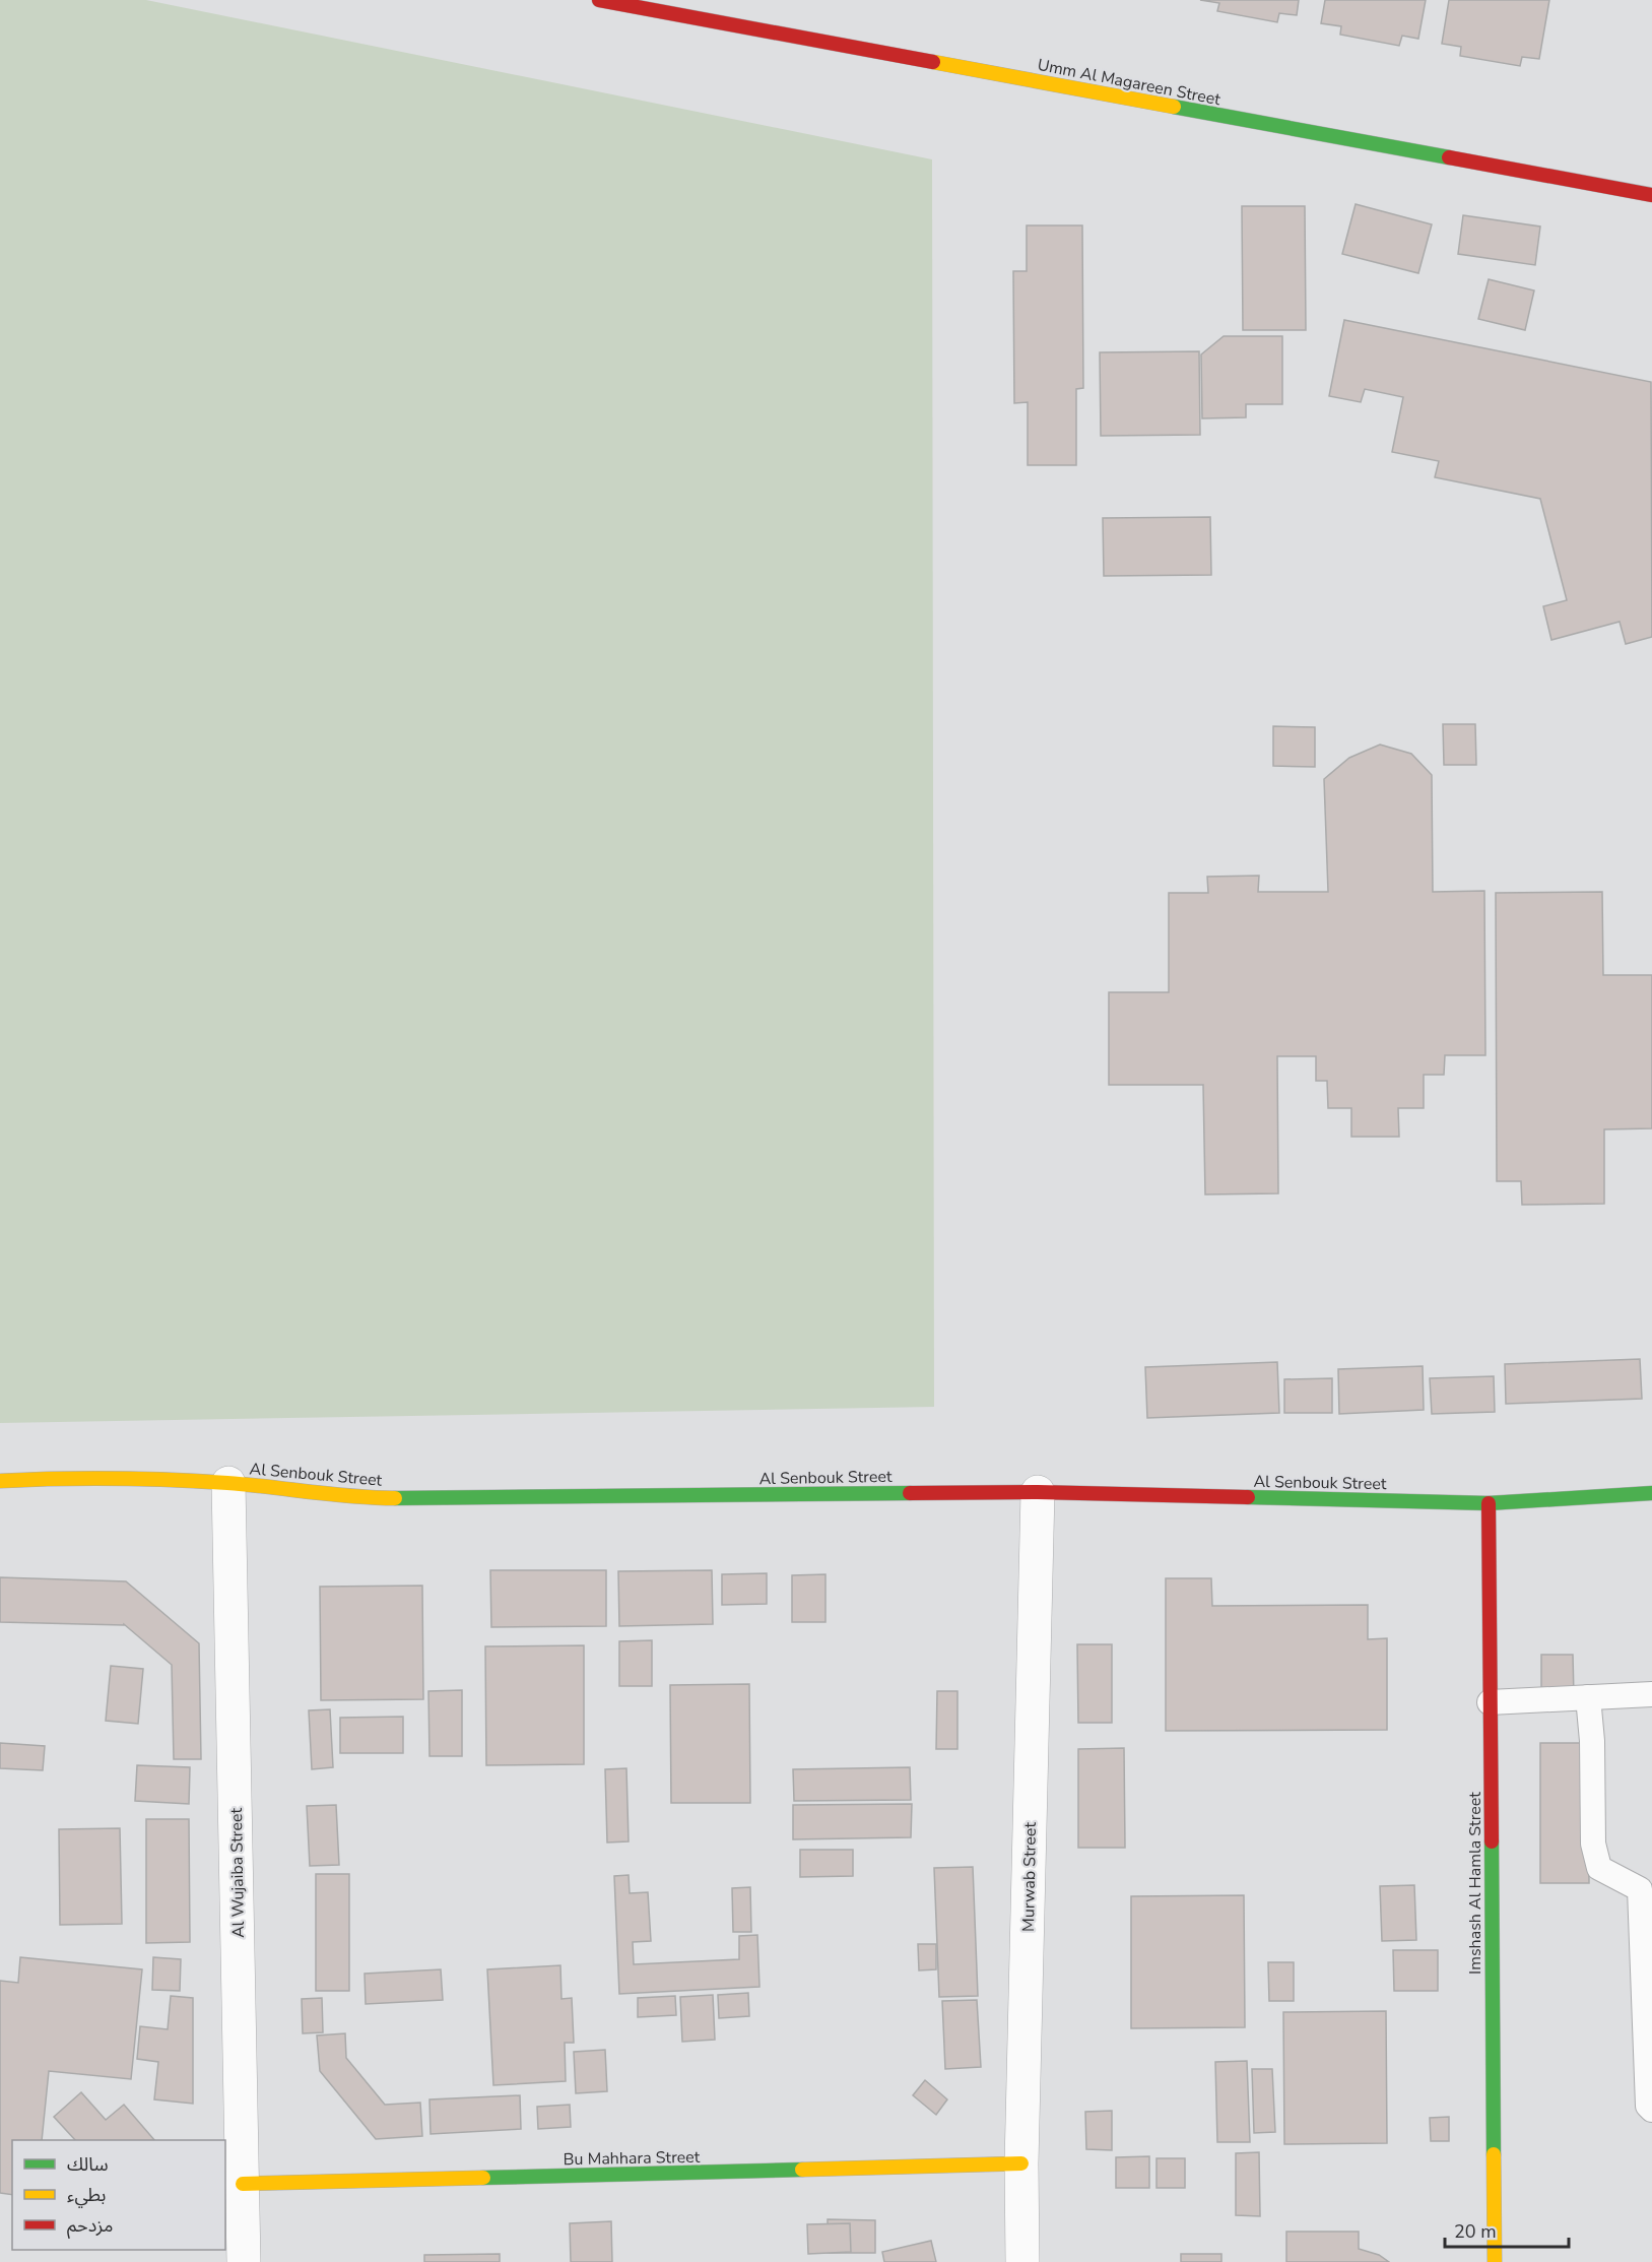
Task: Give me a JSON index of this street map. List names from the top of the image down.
{
  "streets": {
    "street": [
      "Umm Al Magareen Street",
      "Al Senbouk Street",
      "Al Wujaiba Street",
      "Murwab Street",
      "Imshash Al Hamla Street",
      "Bu Mahhara Street"
    ]
  },
  "crossings": [
    ["Al Senbouk Street", "Al Wujaiba Street"],
    ["Al Senbouk Street", "Murwab Street"],
    ["Al Senbouk Street", "Imshash Al Hamla Street"],
    ["Al Wujaiba Street", "Bu Mahhara Street"],
    ["Murwab Street", "Bu Mahhara Street"]
  ],
  "legend": ["سالك", "بطيء", "مزدحم"],
  "scale_bar": "20 m"
}
